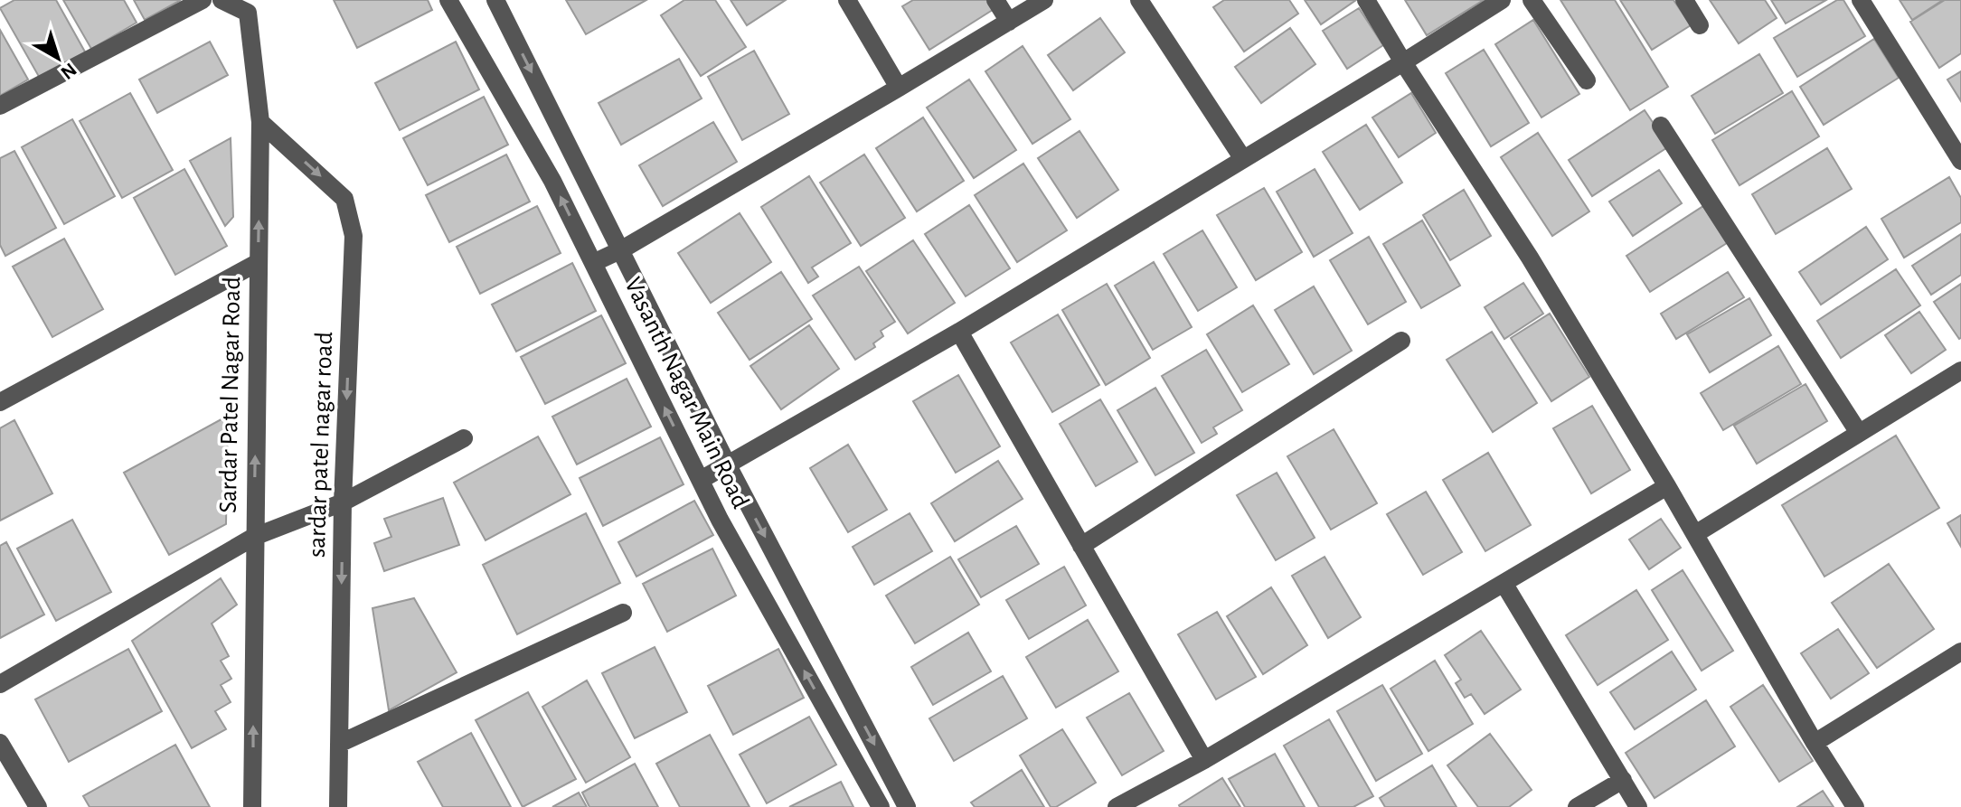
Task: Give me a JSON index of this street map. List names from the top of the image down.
{
  "streets": {
    "street": ["Vasanth Nagar Main Road", "Sardar Patel Nagar Road", "sardar patel nagar road"]
  },
  "crossings": [
    ["Sardar Patel Nagar Road", "sardar patel nagar road"]
  ],
  "one_way": ["Sardar Patel Nagar Road", "sardar patel nagar road"],
  "north": "bottom right"
}
